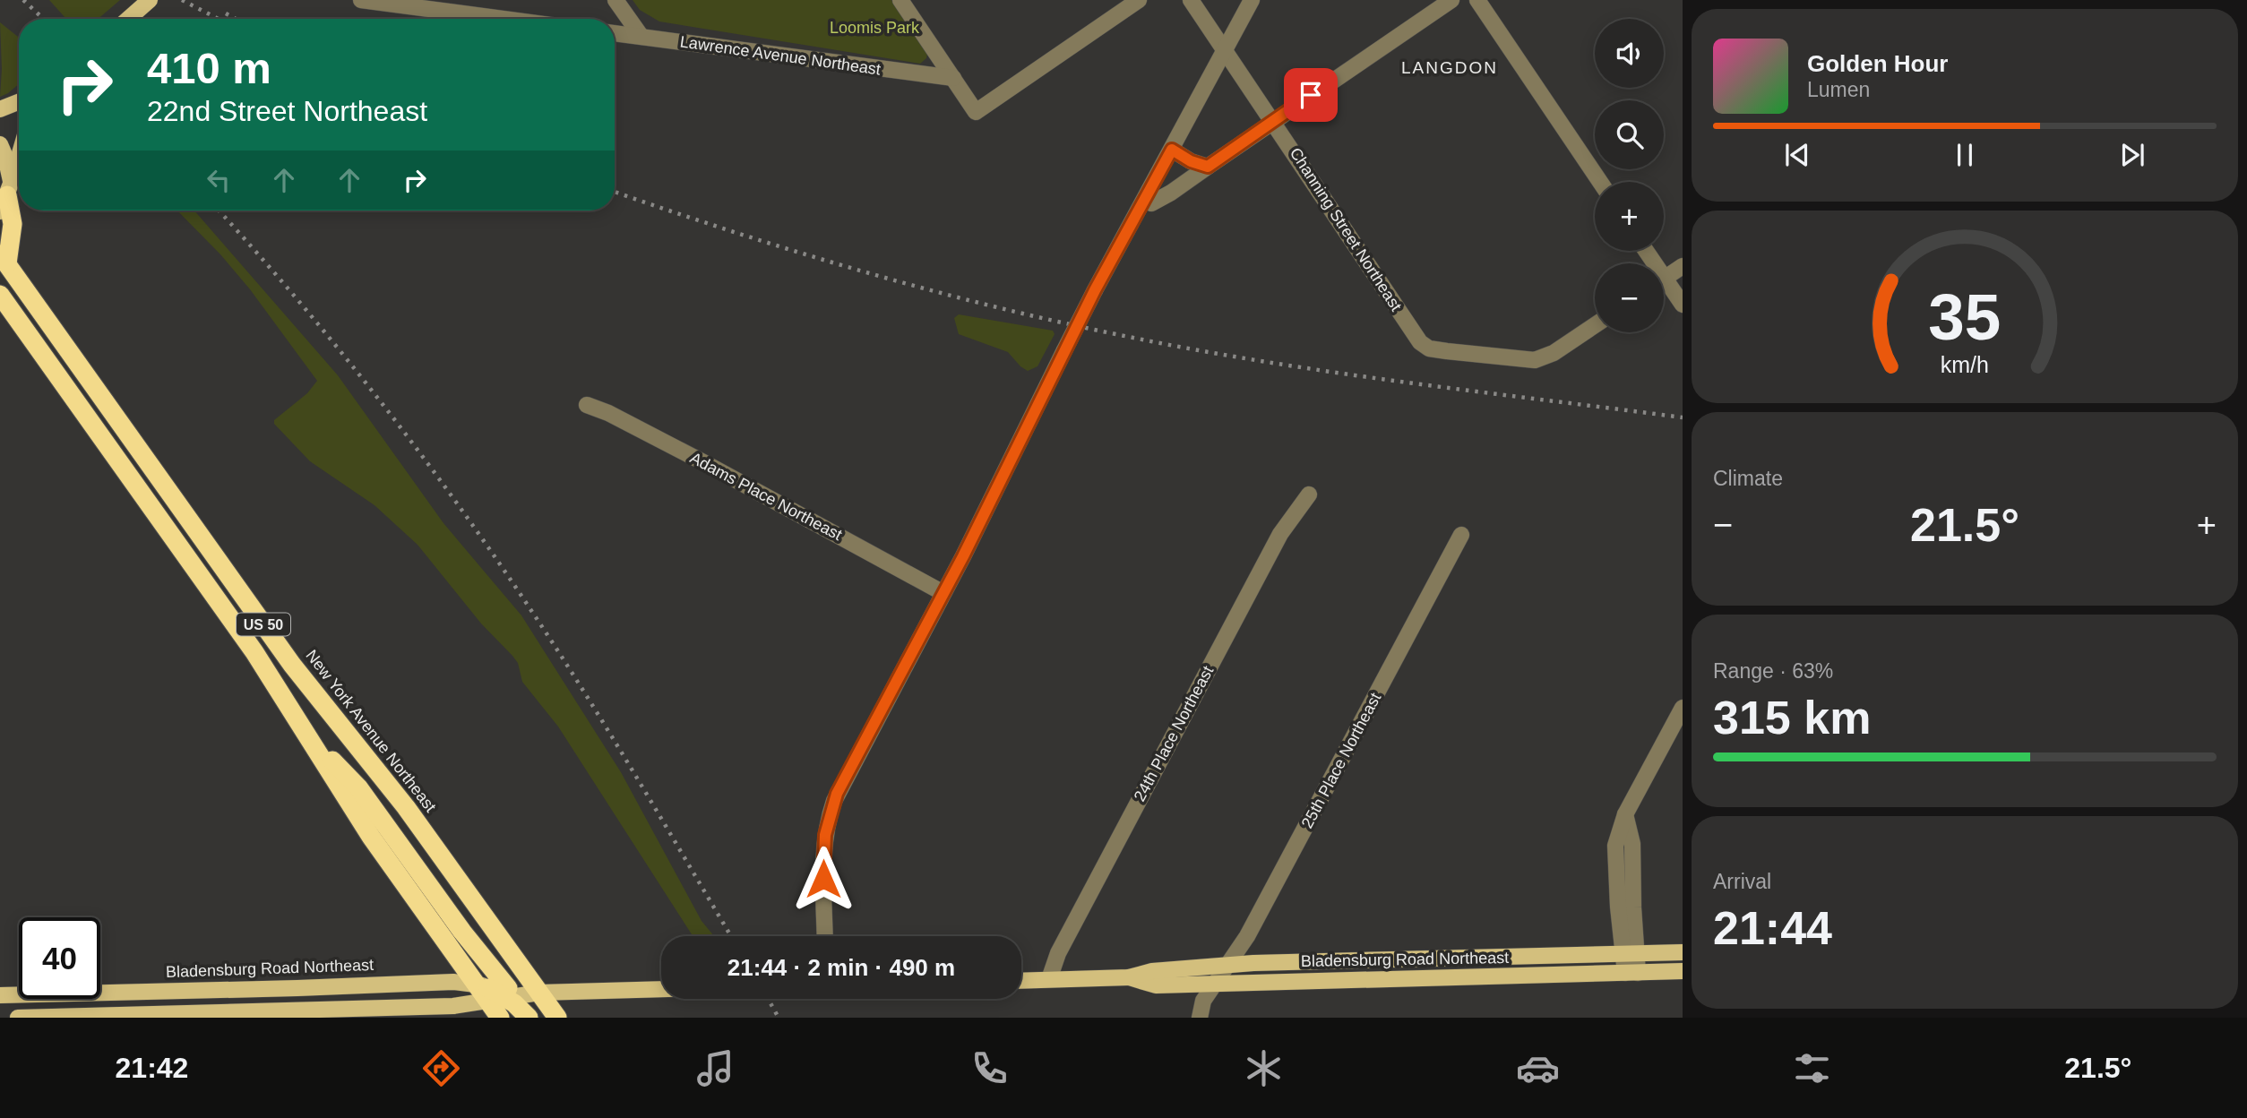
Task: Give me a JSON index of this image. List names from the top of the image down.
{
  "streets": {
    "highway": ["US 50", "New York Avenue Northeast"],
    "main road": ["Bladensburg Road Northeast"],
    "street": [
      "Lawrence Avenue Northeast",
      "Channing Street Northeast",
      "Adams Place Northeast",
      "24th Place Northeast",
      "25th Place Northeast"
    ]
  },
  "crossings": [
    ["US 50", "Bladensburg Road Northeast"],
    ["24th Place Northeast", "Bladensburg Road Northeast"],
    ["25th Place Northeast", "Bladensburg Road Northeast"]
  ],
  "districts": ["LANGDON"],
  "parks": ["Loomis Park"],
  "page": {
    "map_buttons": ["+", "−"],
    "turn": ["410 m", "22nd Street Northeast"],
    "song": ["Golden Hour", "Lumen"],
    "tile": [
      "Climate",
      ["Range · 63%", "315 km"],
      ["Arrival", "21:44"]
    ],
    "heat": ["−", "21.5°", "+"],
    "limit": "40",
    "trip": "21:44 · 2 min · 490 m",
    "tabs": ["21:42", "21.5°"],
    "gauge": ["35", "km/h"]
  }
}
